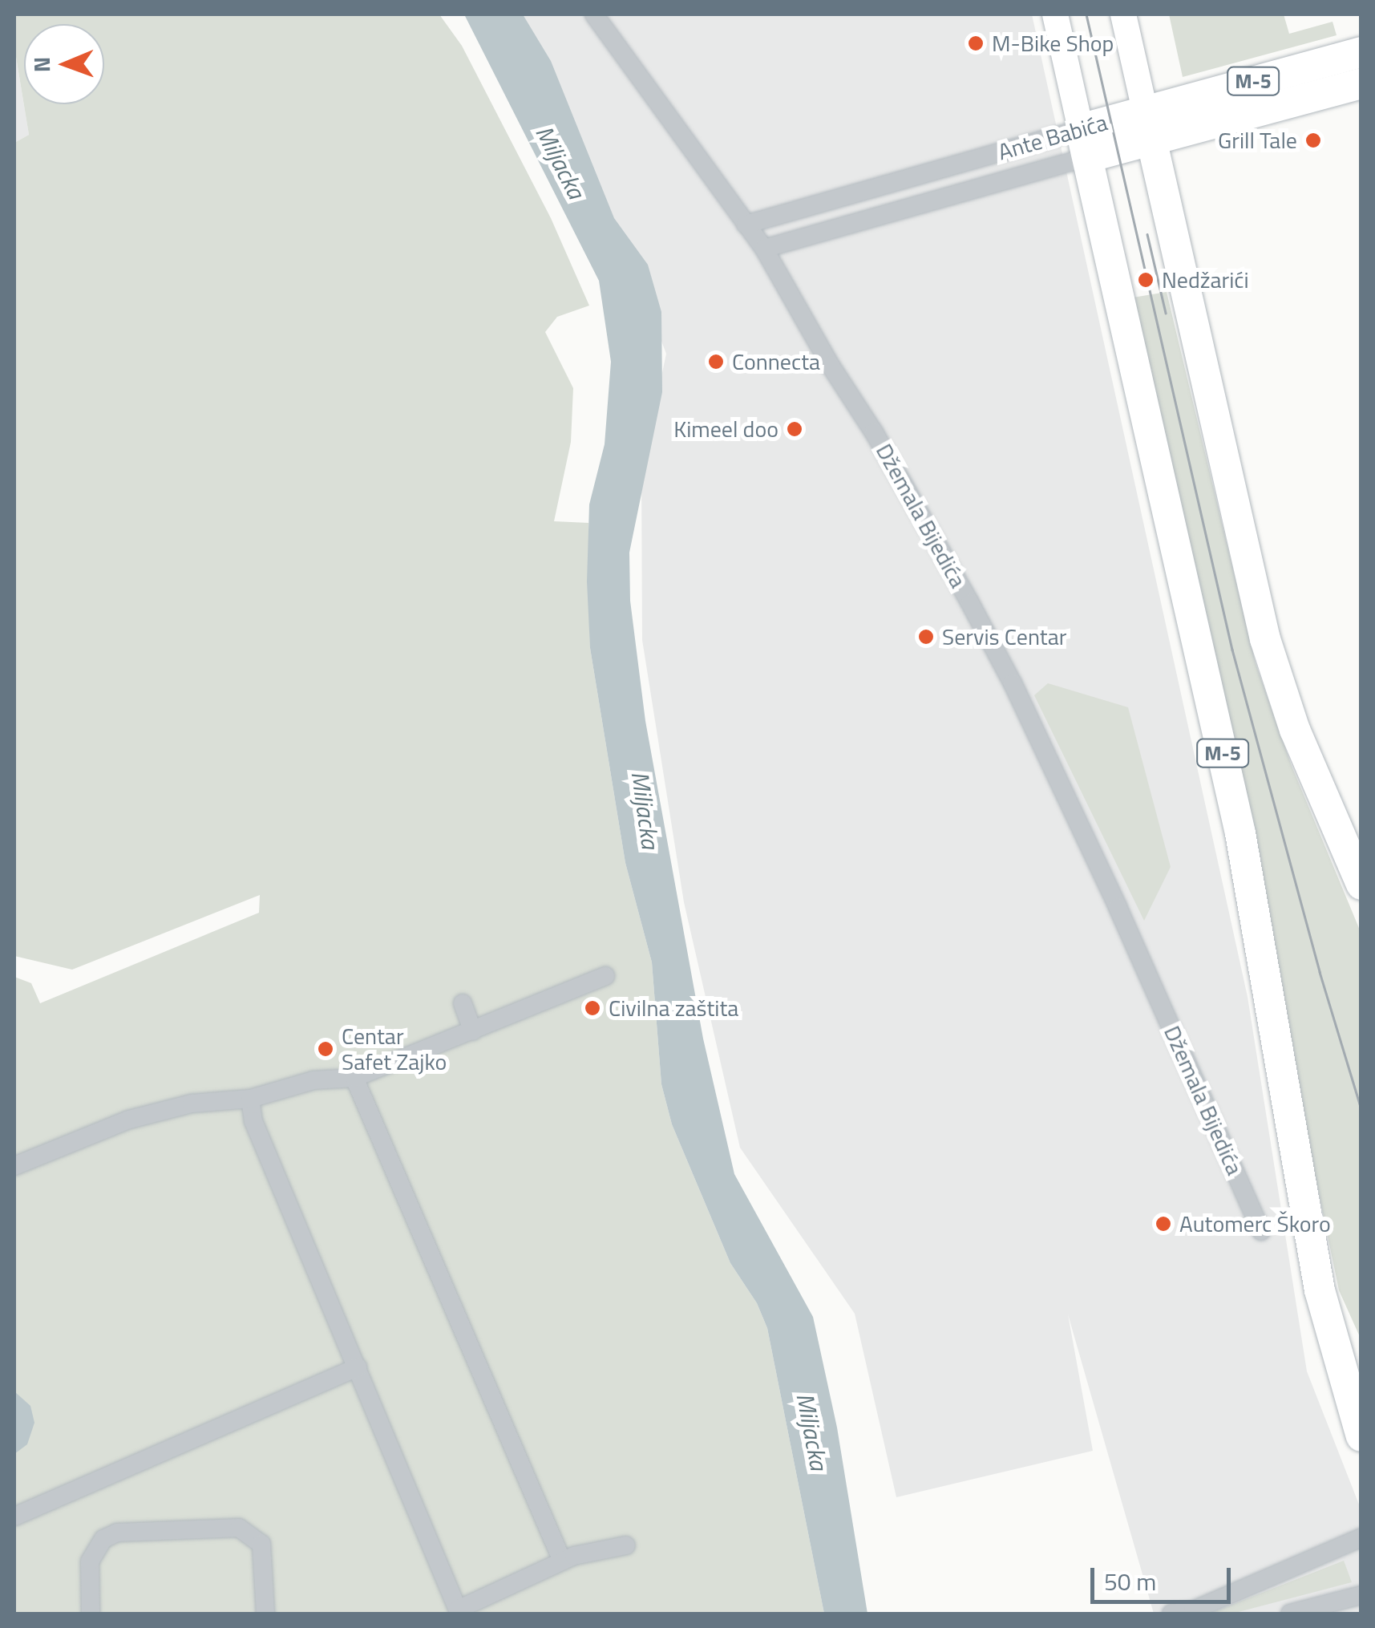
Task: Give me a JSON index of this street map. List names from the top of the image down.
{
  "streets": {
    "main road": ["M-5", "Ante Babića"],
    "street": ["Džemala Bijedića"]
  },
  "crossings": [
    ["M-5", "Ante Babića"],
    ["Ante Babića", "Džemala Bijedića"]
  ],
  "water": ["Miljacka"],
  "places": [
    "M-Bike Shop",
    "Grill Tale",
    "Nedžarići",
    "Connecta",
    "Kimeel doo",
    "Servis Centar",
    "Civilna zaštita",
    "Centar Safet Zajko",
    "Automerc Škoro"
  ],
  "scale_bar": "50 m",
  "north": "left"
}
